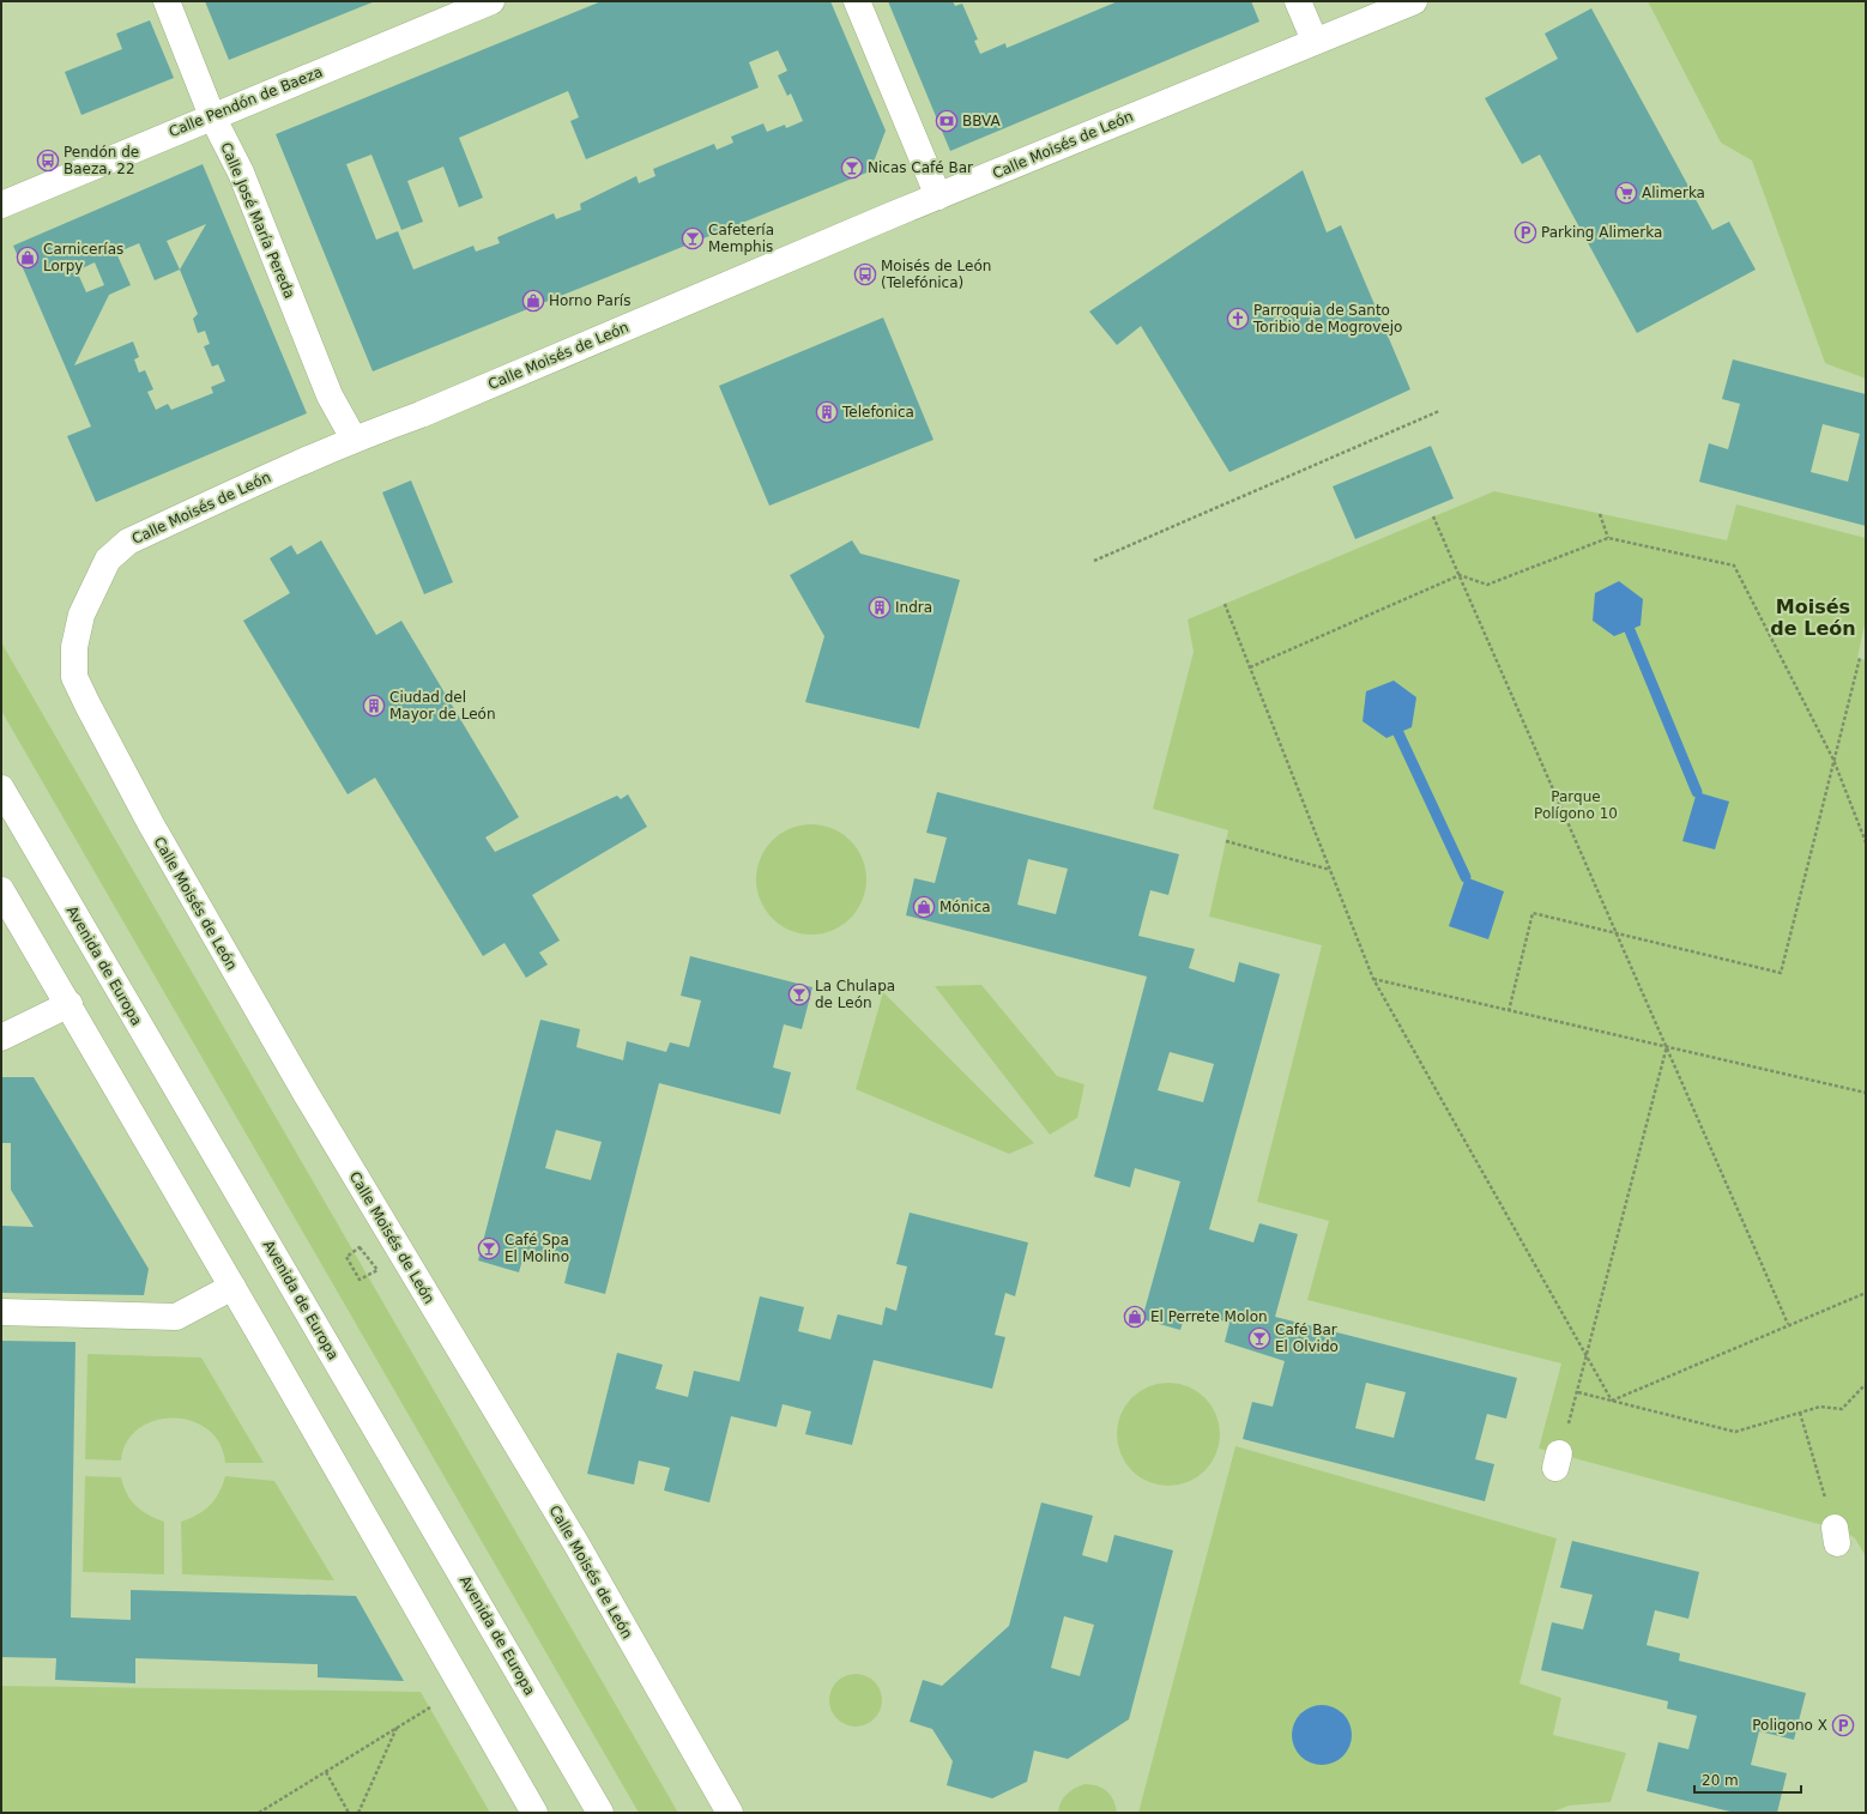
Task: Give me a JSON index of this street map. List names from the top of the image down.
{
  "streets": {
    "street": [
      "Calle Pendón de Baeza",
      "Calle Moisés de León",
      "Calle José María Pereda",
      "Avenida de Europa"
    ]
  },
  "crossings": [
    ["Calle Pendón de Baeza", "Calle José María Pereda"],
    ["Calle Moisés de León", "Calle José María Pereda"]
  ],
  "districts": ["Moisés de León"],
  "parks": ["Parque Polígono 10"],
  "places": {
    "bank": ["BBVA"],
    "bus stop": ["Pendón de Baeza, 22", "Moisés de León (Telefónica)"],
    "bar": [
      "Nicas Café Bar",
      "Cafetería Memphis",
      "La Chulapa de León",
      "Café Spa El Molino",
      "Café Bar El Olvido"
    ],
    "supermarket": ["Alimerka"],
    "parking": ["Parking Alimerka", "Poligono X"],
    "shop": [
      "Carnicerías Lorpy",
      "Horno París",
      "Mónica",
      "El Perrete Molon"
    ],
    "church": ["Parroquia de Santo Toribio de Mogrovejo"],
    "building": ["Telefonica", "Indra", "Ciudad del Mayor de León"]
  },
  "scale_bar": "20 m"
}
